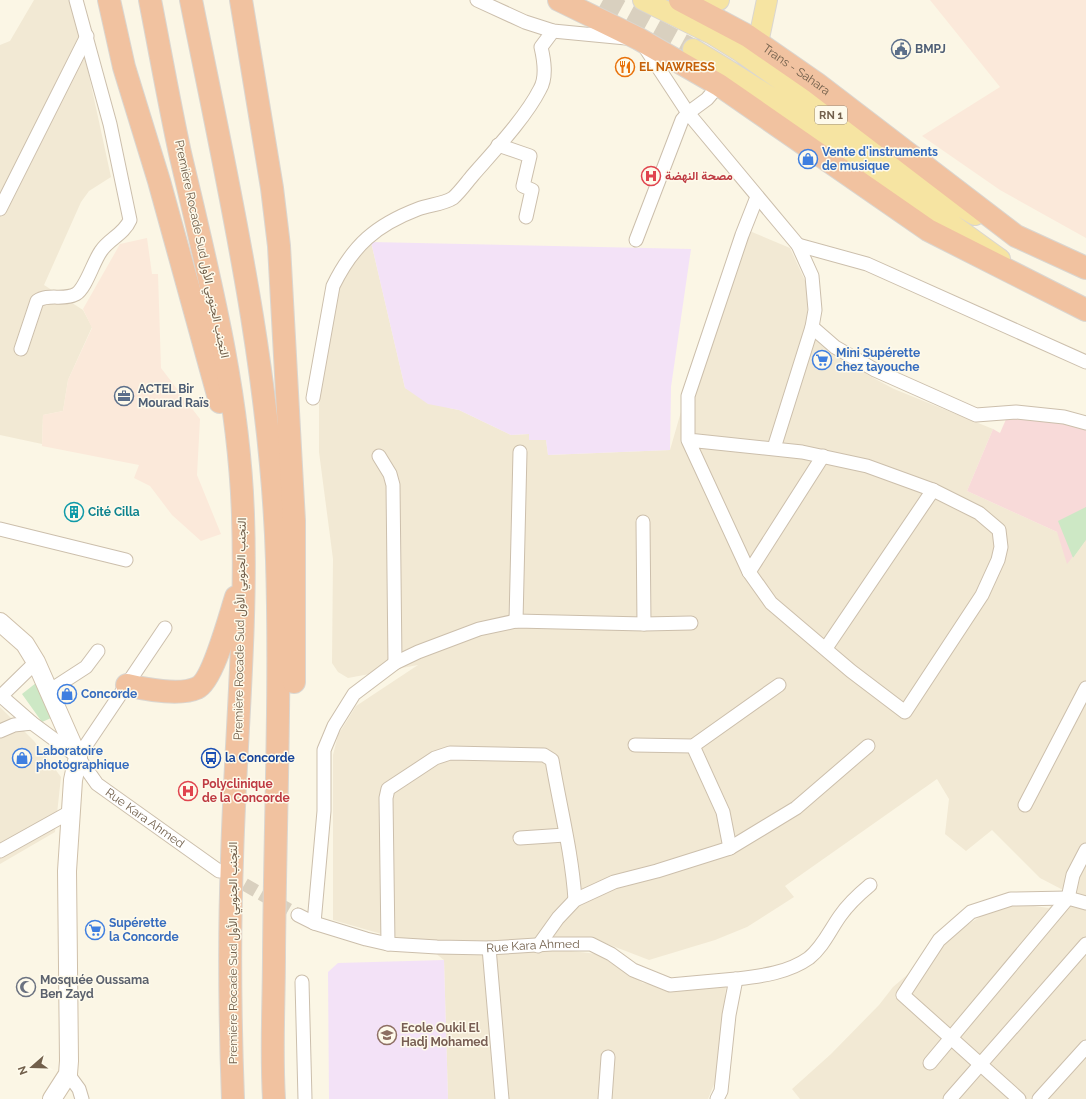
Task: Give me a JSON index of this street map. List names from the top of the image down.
{
  "streets": {
    "highway": ["Trans - Sahara", "RN 1", "Première Rocade Sud التجنب الجنوبي الأول"],
    "street": ["Rue Kara Ahmed"]
  },
  "crossings": [
    ["Trans - Sahara", "RN 1"]
  ],
  "places": {
    "public building": ["BMPJ"],
    "restaurant": ["EL NAWRESS"],
    "shop": ["Vente d'instruments de musique", "Concorde", "Laboratoire photographique"],
    "hospital": ["مصحة النهضة", "Polyclinique de la Concorde"],
    "supermarket": ["Mini Supérette chez tayouche", "Supérette la Concorde"],
    "office": ["ACTEL Bir Mourad Raïs"],
    "building": ["Cité Cilla"],
    "bus stop": ["la Concorde"],
    "mosque": ["Mosquée Oussama Ben Zayd"],
    "school or university": ["Ecole Oukil El Hadj Mohamed"]
  },
  "north": "left"
}
